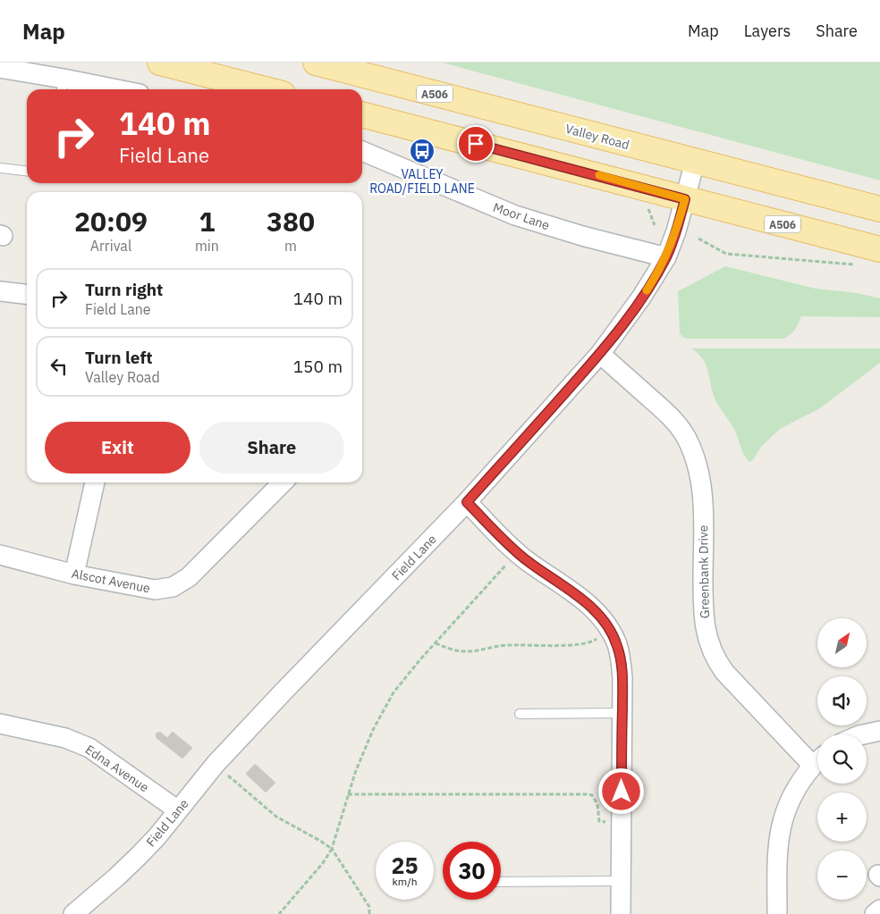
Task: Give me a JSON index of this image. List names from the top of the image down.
{
  "streets": {
    "main road": ["A506", "Valley Road"],
    "street": [
      "Moor Lane",
      "Field Lane",
      "Greenbank Drive",
      "Alscot Avenue",
      "Edna Avenue"
    ]
  },
  "crossings": [
    ["A506", "Field Lane"],
    ["Valley Road", "Field Lane"],
    ["Moor Lane", "Field Lane"],
    ["Field Lane", "Greenbank Drive"],
    ["Field Lane", "Edna Avenue"]
  ],
  "places": {
    "bus stop": ["VALLEY ROAD/FIELD LANE"]
  },
  "north": "top right",
  "page": {
    "header": "Map",
    "nav": ["Map", "Layers", "Share"],
    "turn": ["140 m", "Field Lane"],
    "eta": [
      "20:09",
      "Arrival",
      "1",
      "min",
      "380",
      "m"
    ],
    "list": [
      {
        "name": "Turn right",
        "note": "Field Lane",
        "value": "140 m"
      },
      {
        "name": "Turn left",
        "note": "Valley Road",
        "value": "150 m"
      }
    ],
    "buttons": ["Exit", "Share"],
    "map_buttons": ["+", "−"],
    "speed": "25 km/h",
    "limit": "30"
  }
}
